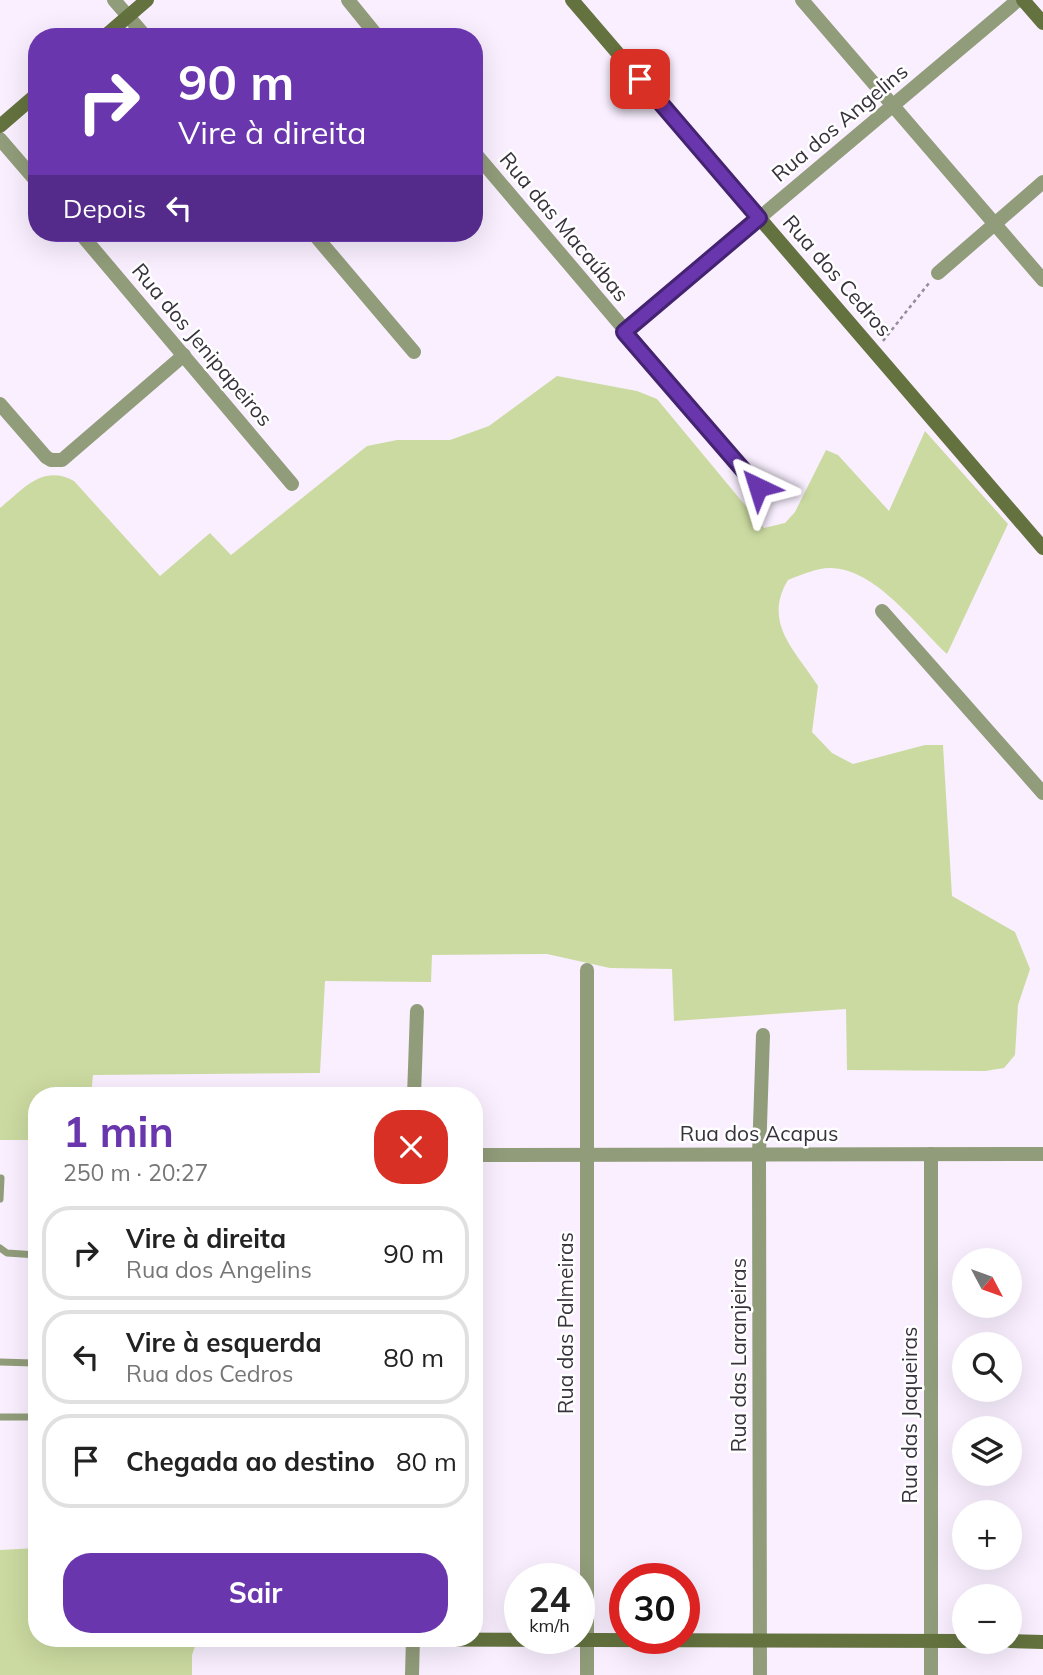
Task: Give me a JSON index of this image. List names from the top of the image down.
{
  "streets": {
    "street": [
      "Rua dos Angelins",
      "Rua das Macaúbas",
      "Rua dos Cedros",
      "Rua dos Jenipapeiros",
      "Rua dos Acapus",
      "Rua das Palmeiras",
      "Rua das Laranjeiras",
      "Rua das Jaqueiras"
    ]
  },
  "crossings": [
    ["Rua dos Angelins", "Rua das Macaúbas"],
    ["Rua dos Angelins", "Rua dos Cedros"],
    ["Rua dos Acapus", "Rua das Palmeiras"],
    ["Rua dos Acapus", "Rua das Laranjeiras"],
    ["Rua dos Acapus", "Rua das Jaqueiras"]
  ],
  "north": "bottom right",
  "page": {
    "turn": ["90 m", "Vire à direita"],
    "then": "Depois",
    "heading": ["1 min", "250 m · 20:27"],
    "list": [
      {
        "name": "Vire à direita",
        "note": "Rua dos Angelins",
        "value": "90 m"
      },
      {
        "name": "Vire à esquerda",
        "note": "Rua dos Cedros",
        "value": "80 m"
      },
      {
        "name": "Chegada ao destino",
        "value": "80 m"
      }
    ],
    "map_buttons": ["+", "−"],
    "buttons": "Sair",
    "speed": "24 km/h",
    "limit": "30"
  }
}
